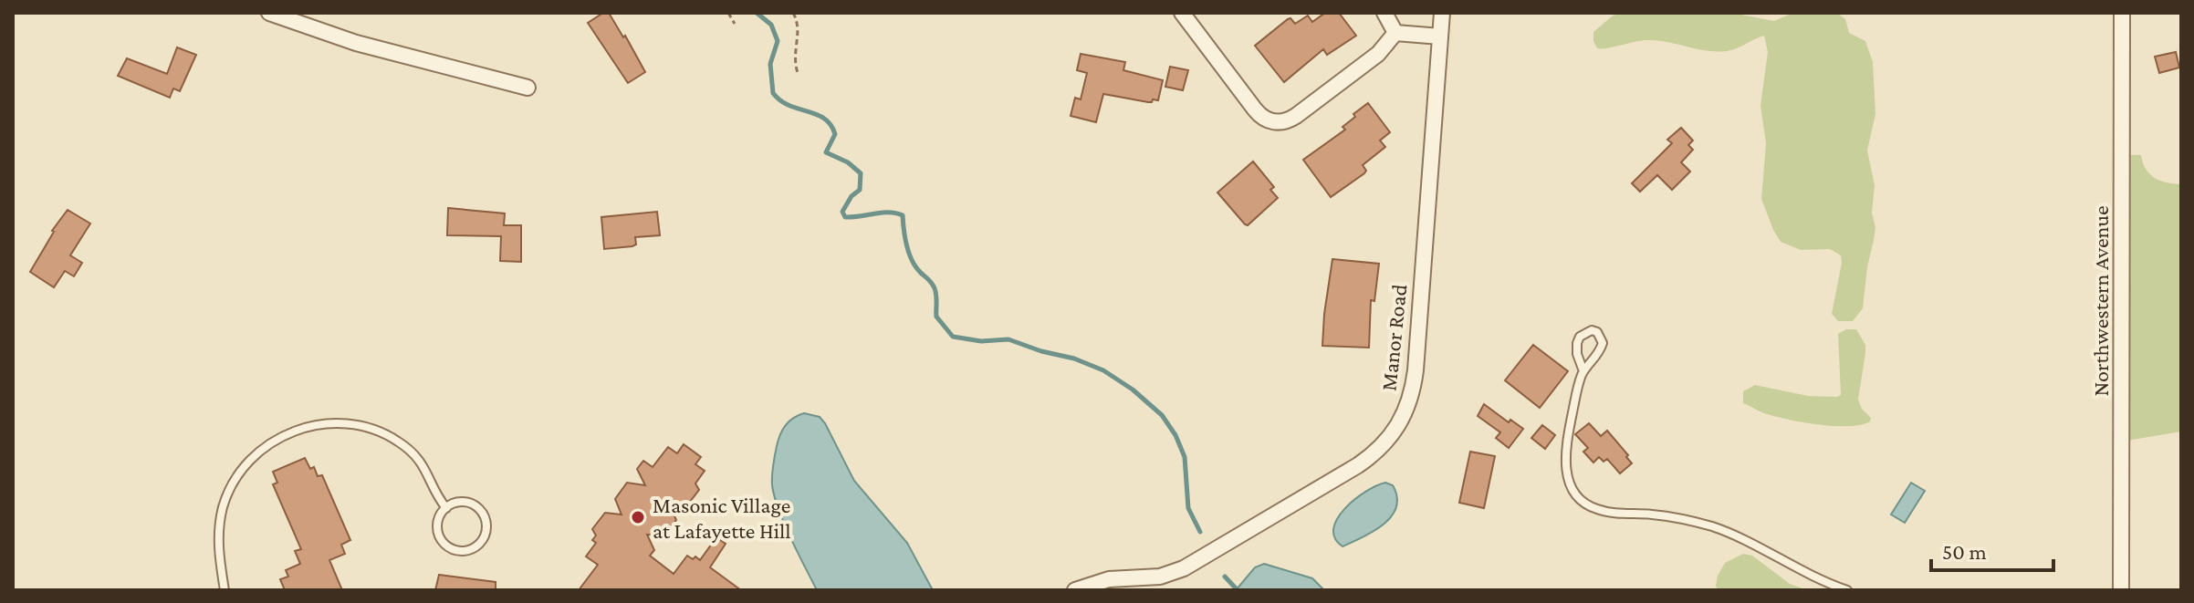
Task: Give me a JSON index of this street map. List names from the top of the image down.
{
  "streets": {
    "street": ["Northwestern Avenue", "Manor Road"]
  },
  "places": ["Masonic Village at Lafayette Hill"],
  "scale_bar": "50 m"
}
